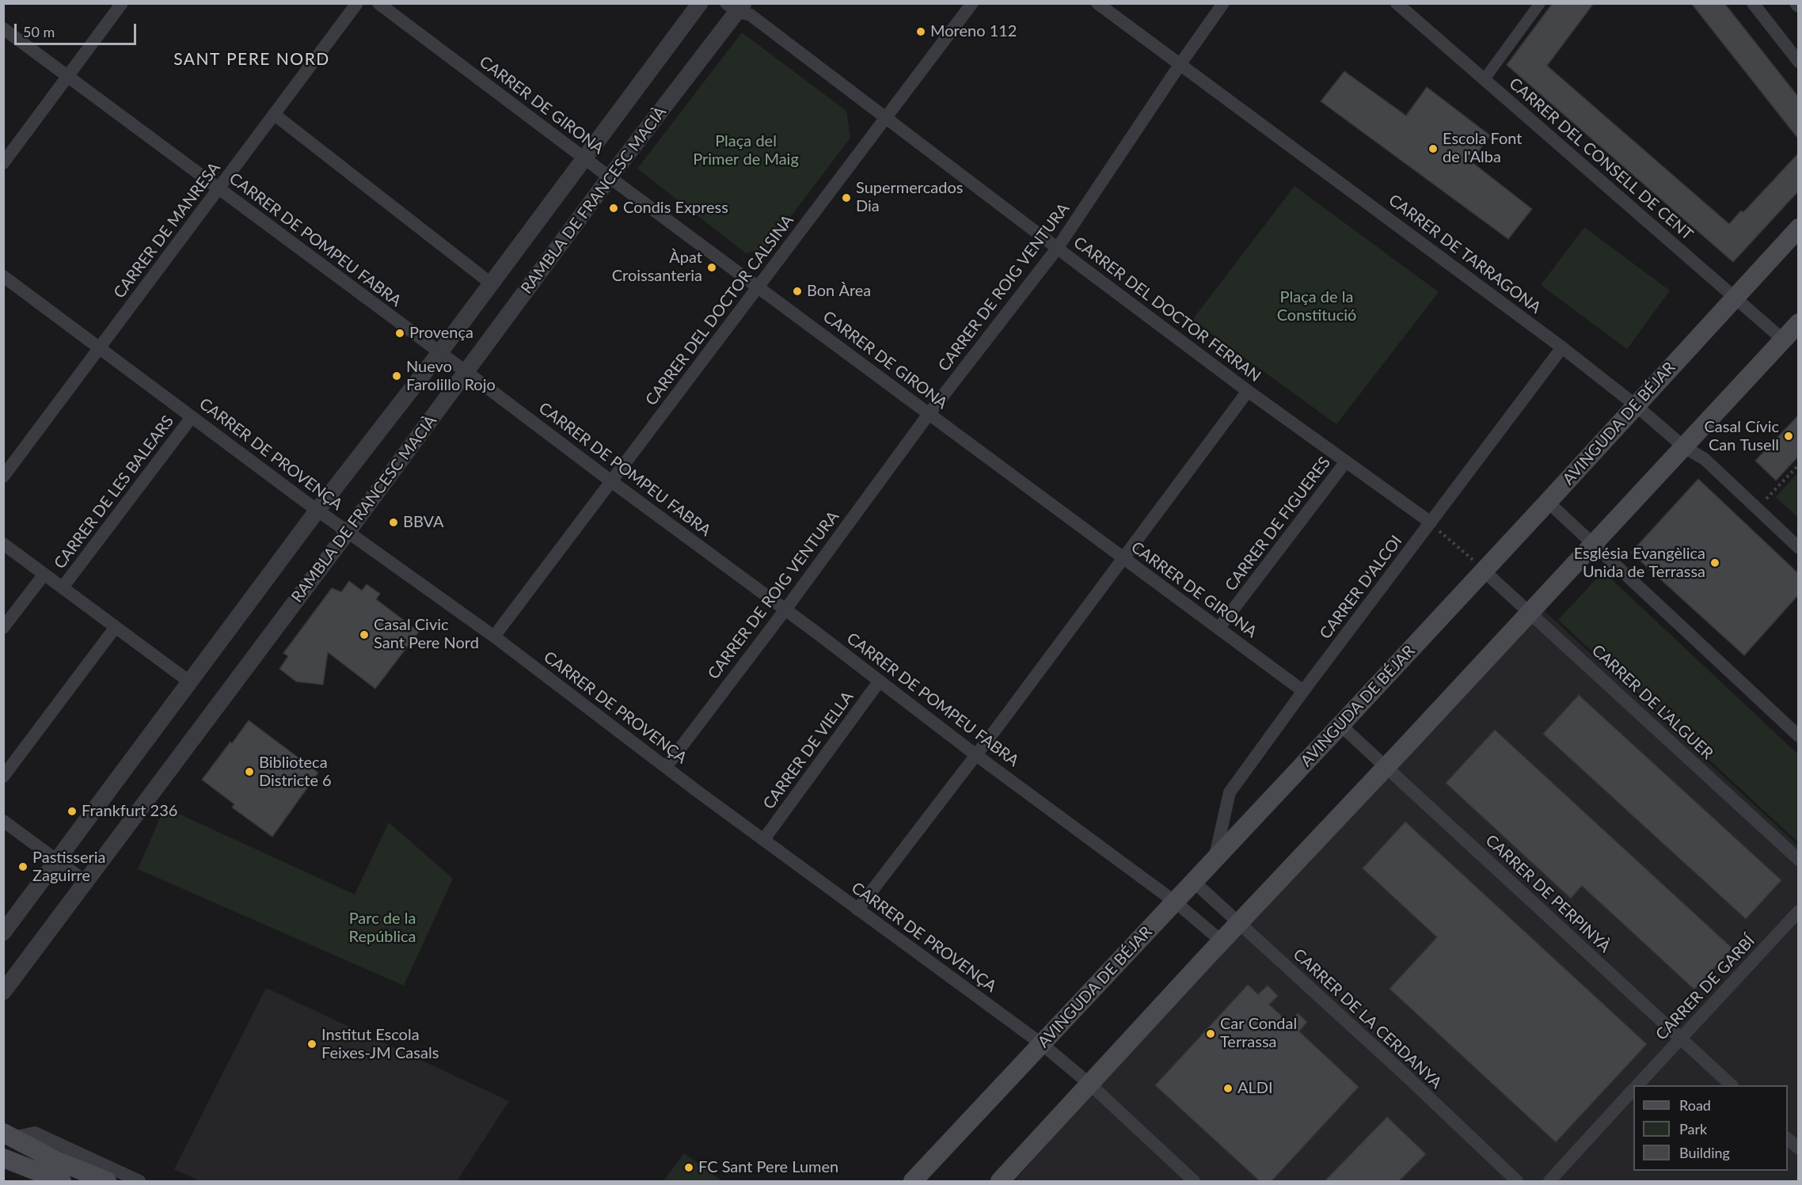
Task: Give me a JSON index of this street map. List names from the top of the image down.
{
  "streets": {
    "main road": ["AVINGUDA DE BÉJAR"],
    "street": [
      "CARRER DE GIRONA",
      "CARRER DEL CONSELL DE CENT",
      "RAMBLA DE FRANCESC MACIÀ",
      "CARRER DE MANRESA",
      "CARRER DE POMPEU FABRA",
      "CARRER DE TARRAGONA",
      "CARRER DE ROIG VENTURA",
      "CARRER DEL DOCTOR FERRAN",
      "CARRER DEL DOCTOR CALSINA",
      "CARRER DE PROVENÇA",
      "CARRER DE LES BALEARS",
      "CARRER DE FIGUERES",
      "CARRER D'ALCOI",
      "CARRER DE L'ALGUER",
      "CARRER DE VIELLA",
      "CARRER DE PERPINYÀ",
      "CARRER DE GARBÍ",
      "CARRER DE LA CERDANYA"
    ]
  },
  "crossings": [
    ["CARRER DE GIRONA", "RAMBLA DE FRANCESC MACIÀ"],
    ["CARRER DE GIRONA", "CARRER DE ROIG VENTURA"],
    ["CARRER DE GIRONA", "CARRER DEL DOCTOR CALSINA"],
    ["CARRER DE GIRONA", "CARRER DE FIGUERES"],
    ["CARRER DE GIRONA", "CARRER D'ALCOI"],
    ["CARRER DEL CONSELL DE CENT", "AVINGUDA DE BÉJAR"],
    ["RAMBLA DE FRANCESC MACIÀ", "CARRER DE POMPEU FABRA"],
    ["RAMBLA DE FRANCESC MACIÀ", "CARRER DEL DOCTOR FERRAN"],
    ["RAMBLA DE FRANCESC MACIÀ", "CARRER DE PROVENÇA"],
    ["CARRER DE MANRESA", "CARRER DE POMPEU FABRA"],
    ["CARRER DE MANRESA", "CARRER DE PROVENÇA"],
    ["CARRER DE POMPEU FABRA", "CARRER DE ROIG VENTURA"],
    ["CARRER DE POMPEU FABRA", "CARRER DEL DOCTOR CALSINA"],
    ["CARRER DE POMPEU FABRA", "AVINGUDA DE BÉJAR"],
    ["CARRER DE POMPEU FABRA", "CARRER DE VIELLA"],
    ["CARRER DE TARRAGONA", "CARRER DE ROIG VENTURA"],
    ["CARRER DE TARRAGONA", "AVINGUDA DE BÉJAR"],
    ["CARRER DE TARRAGONA", "CARRER D'ALCOI"],
    ["CARRER DE ROIG VENTURA", "CARRER DEL DOCTOR FERRAN"],
    ["CARRER DE ROIG VENTURA", "CARRER DE PROVENÇA"],
    ["CARRER DEL DOCTOR FERRAN", "CARRER DEL DOCTOR CALSINA"],
    ["CARRER DEL DOCTOR FERRAN", "CARRER DE FIGUERES"],
    ["CARRER DEL DOCTOR FERRAN", "CARRER D'ALCOI"],
    ["CARRER DEL DOCTOR CALSINA", "CARRER DE PROVENÇA"],
    ["AVINGUDA DE BÉJAR", "CARRER DE PROVENÇA"],
    ["AVINGUDA DE BÉJAR", "CARRER D'ALCOI"],
    ["AVINGUDA DE BÉJAR", "CARRER DE L'ALGUER"],
    ["AVINGUDA DE BÉJAR", "CARRER DE PERPINYÀ"],
    ["AVINGUDA DE BÉJAR", "CARRER DE LA CERDANYA"],
    ["CARRER DE PROVENÇA", "CARRER DE LES BALEARS"],
    ["CARRER DE PROVENÇA", "CARRER DE VIELLA"],
    ["CARRER DE PERPINYÀ", "CARRER DE GARBÍ"]
  ],
  "districts": ["SANT PERE NORD"],
  "parks": ["Plaça del Primer de Maig", "Plaça de la Constitució", "Parc de la República"],
  "places": [
    "Moreno 112",
    "Escola Font de l'Alba",
    "Supermercados Dia",
    "Condis Express",
    "Àpat Croissanteria",
    "Bon Àrea",
    "Provença",
    "Nuevo Farolillo Rojo",
    "Casal Cívic Can Tusell",
    "BBVA",
    "Església Evangèlica Unida de Terrassa",
    "Casal Civic Sant Pere Nord",
    "Biblioteca Districte 6",
    "Frankfurt 236",
    "Pastisseria Zaguirre",
    "Car Condal Terrassa",
    "Institut Escola Feixes-JM Casals",
    "ALDI",
    "FC Sant Pere Lumen"
  ],
  "legend": ["Road", "Park", "Building"],
  "scale_bar": "50 m"
}
